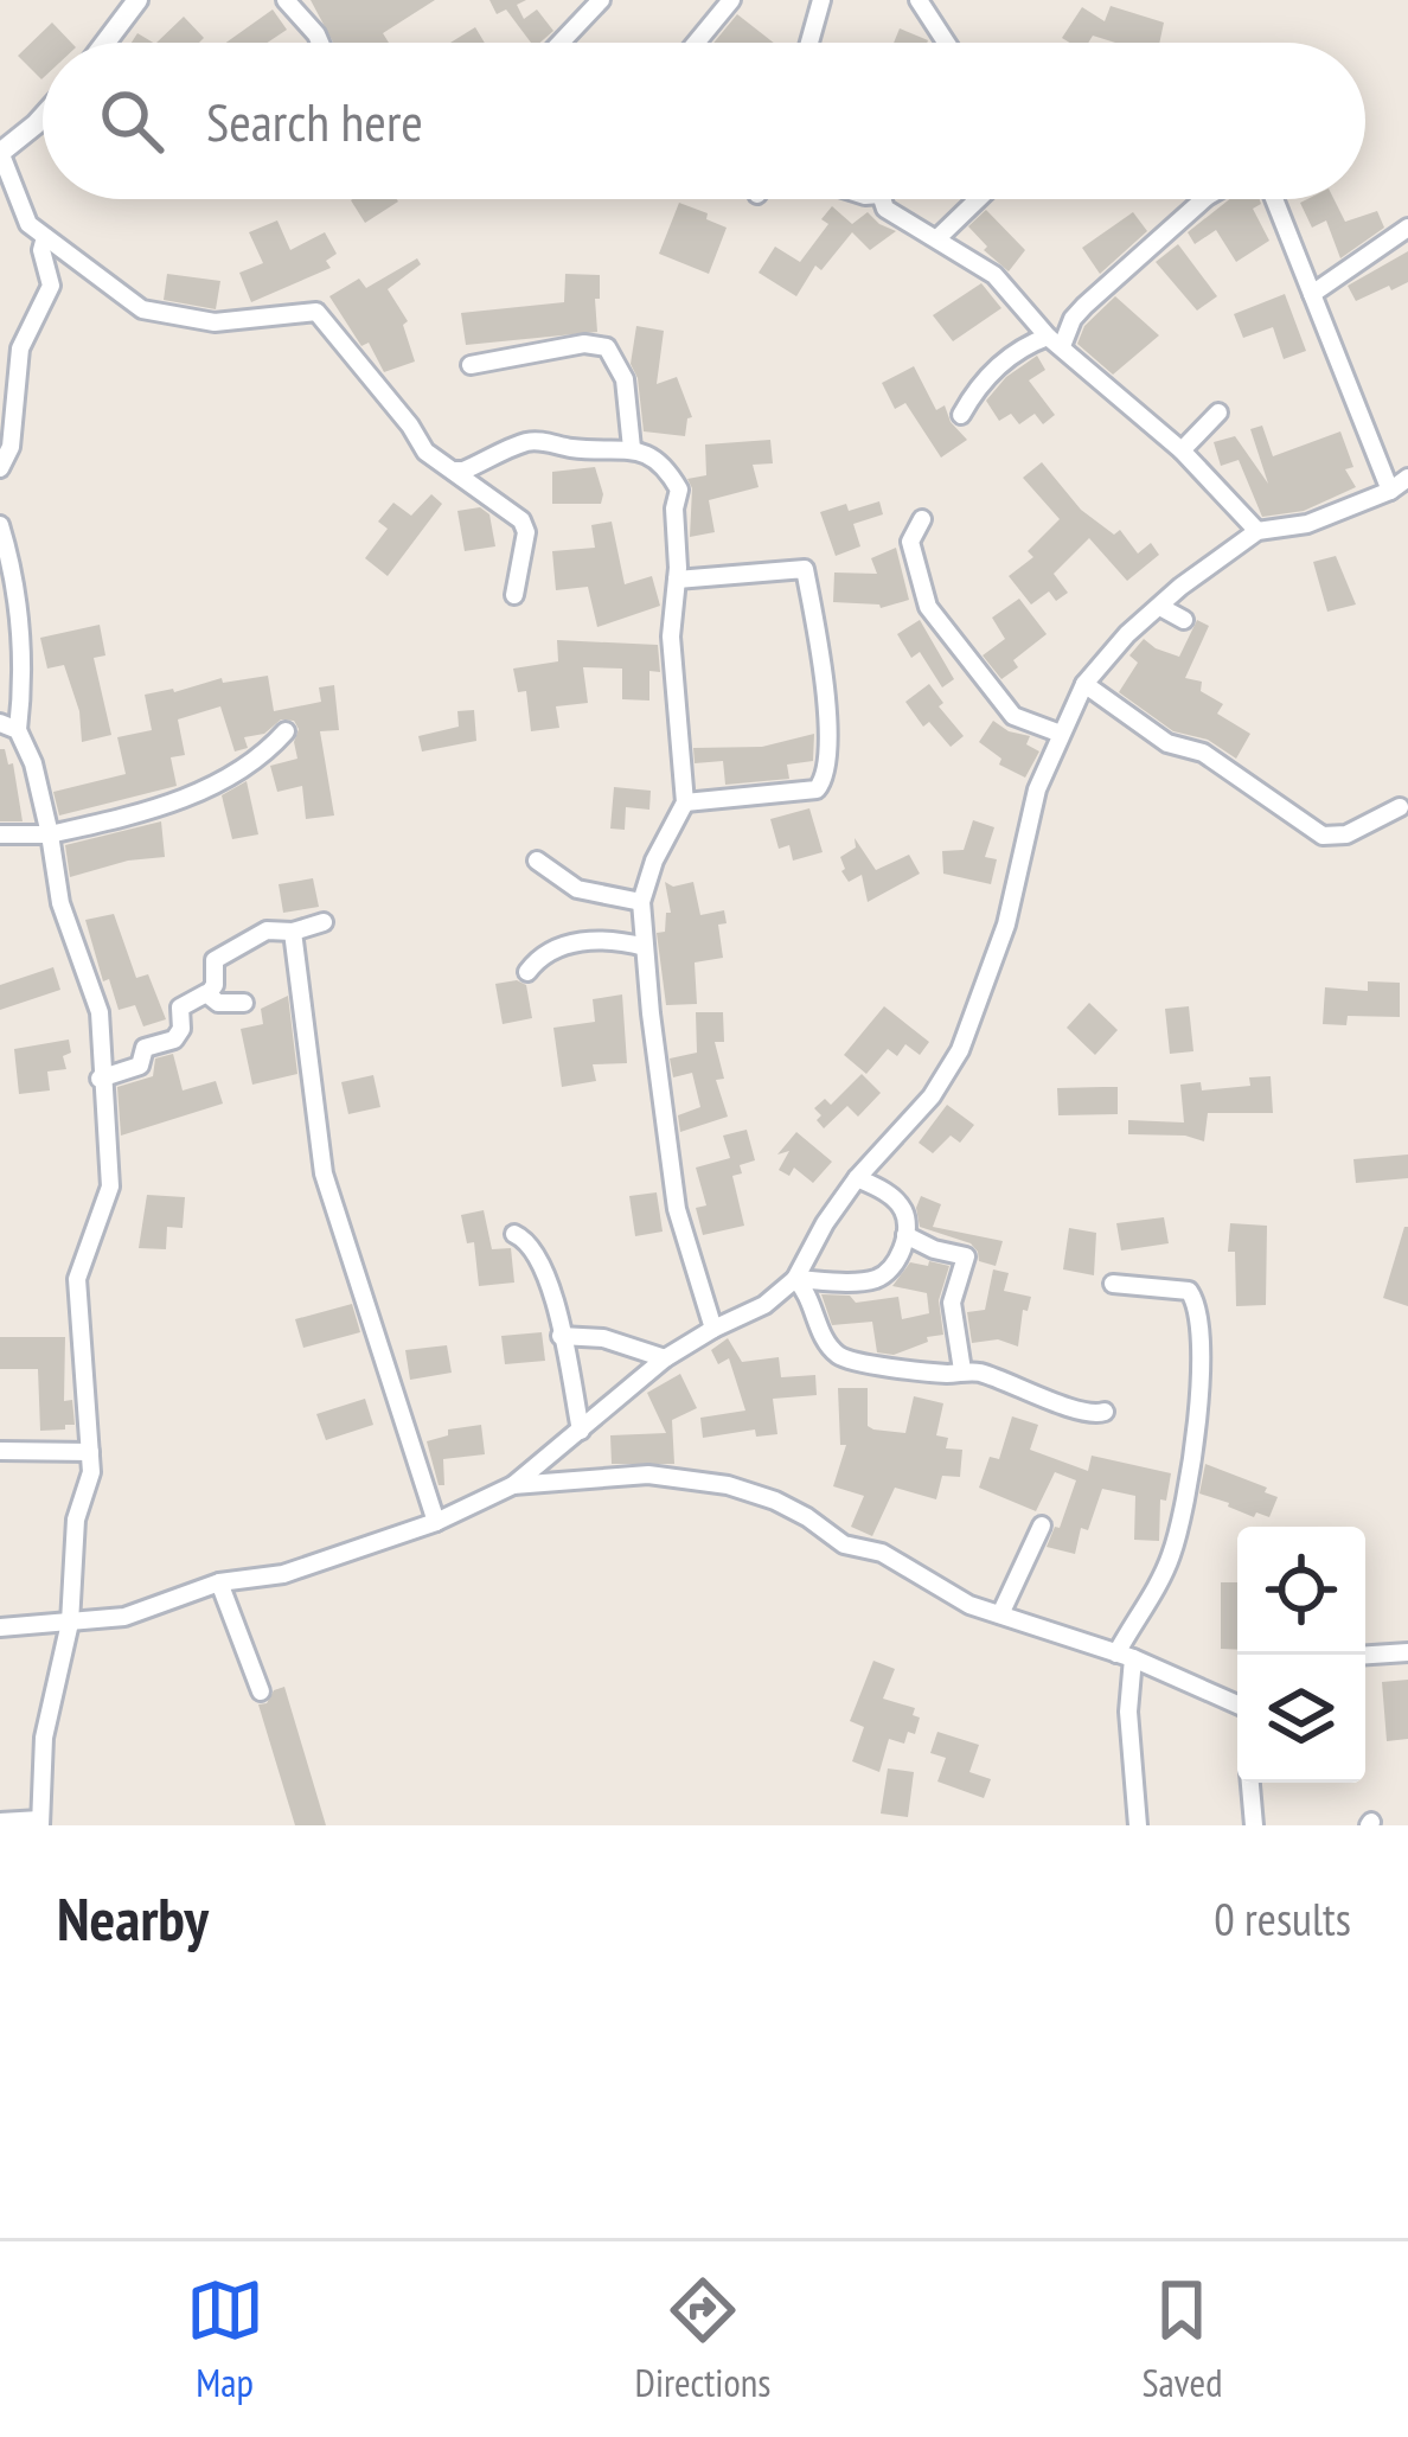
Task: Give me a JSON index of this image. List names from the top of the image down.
{
  "page": {
    "search": "Search here",
    "heading": ["Nearby", "0 results"],
    "nav": ["Map", "Directions", "Saved"]
  }
}
